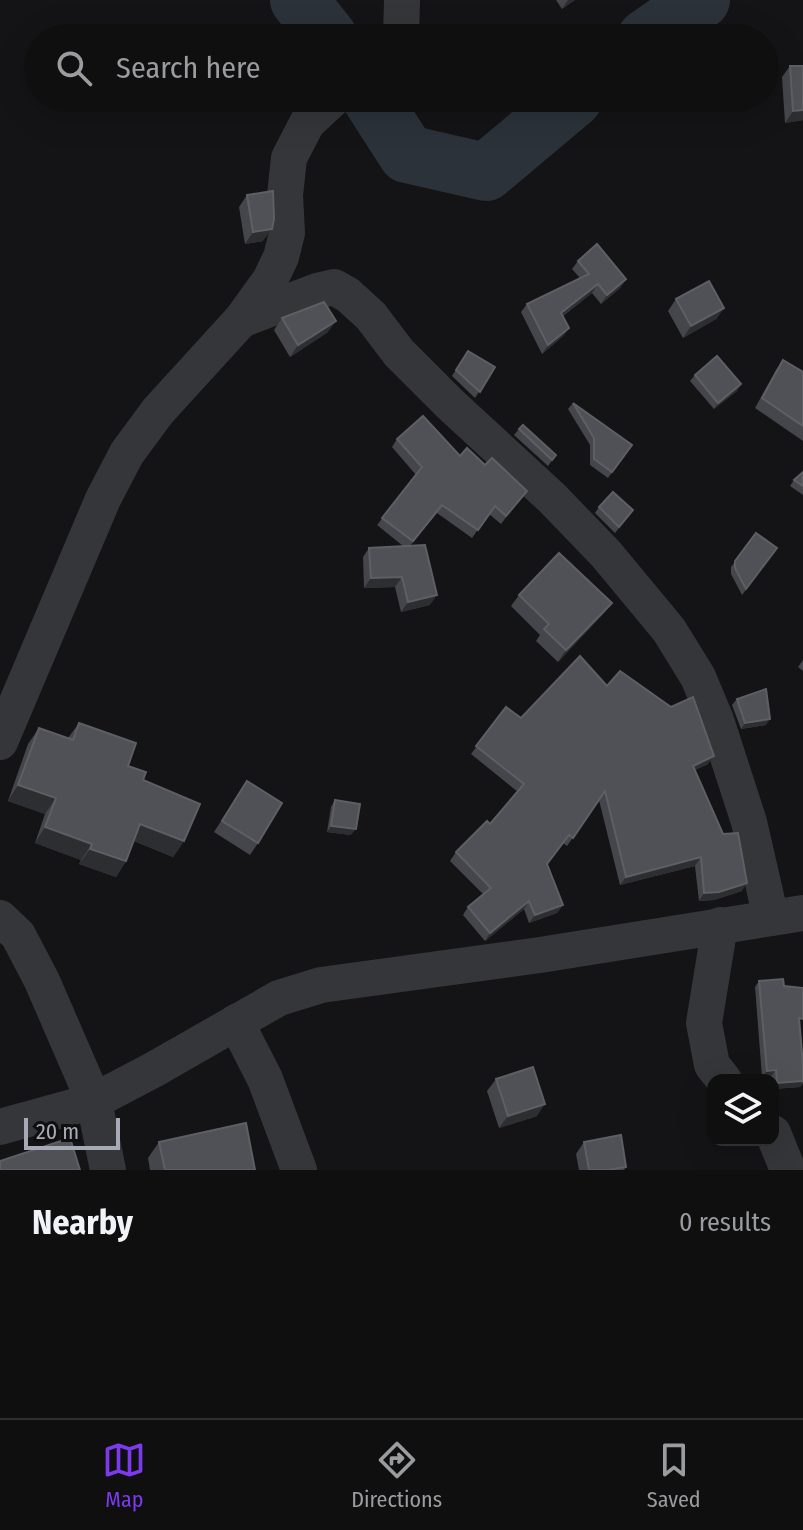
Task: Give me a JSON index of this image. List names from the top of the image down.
{
  "scale_bar": "20 m",
  "page": {
    "search": "Search here",
    "scale": "20 m",
    "heading": ["Nearby", "0 results"],
    "nav": ["Map", "Directions", "Saved"]
  }
}
